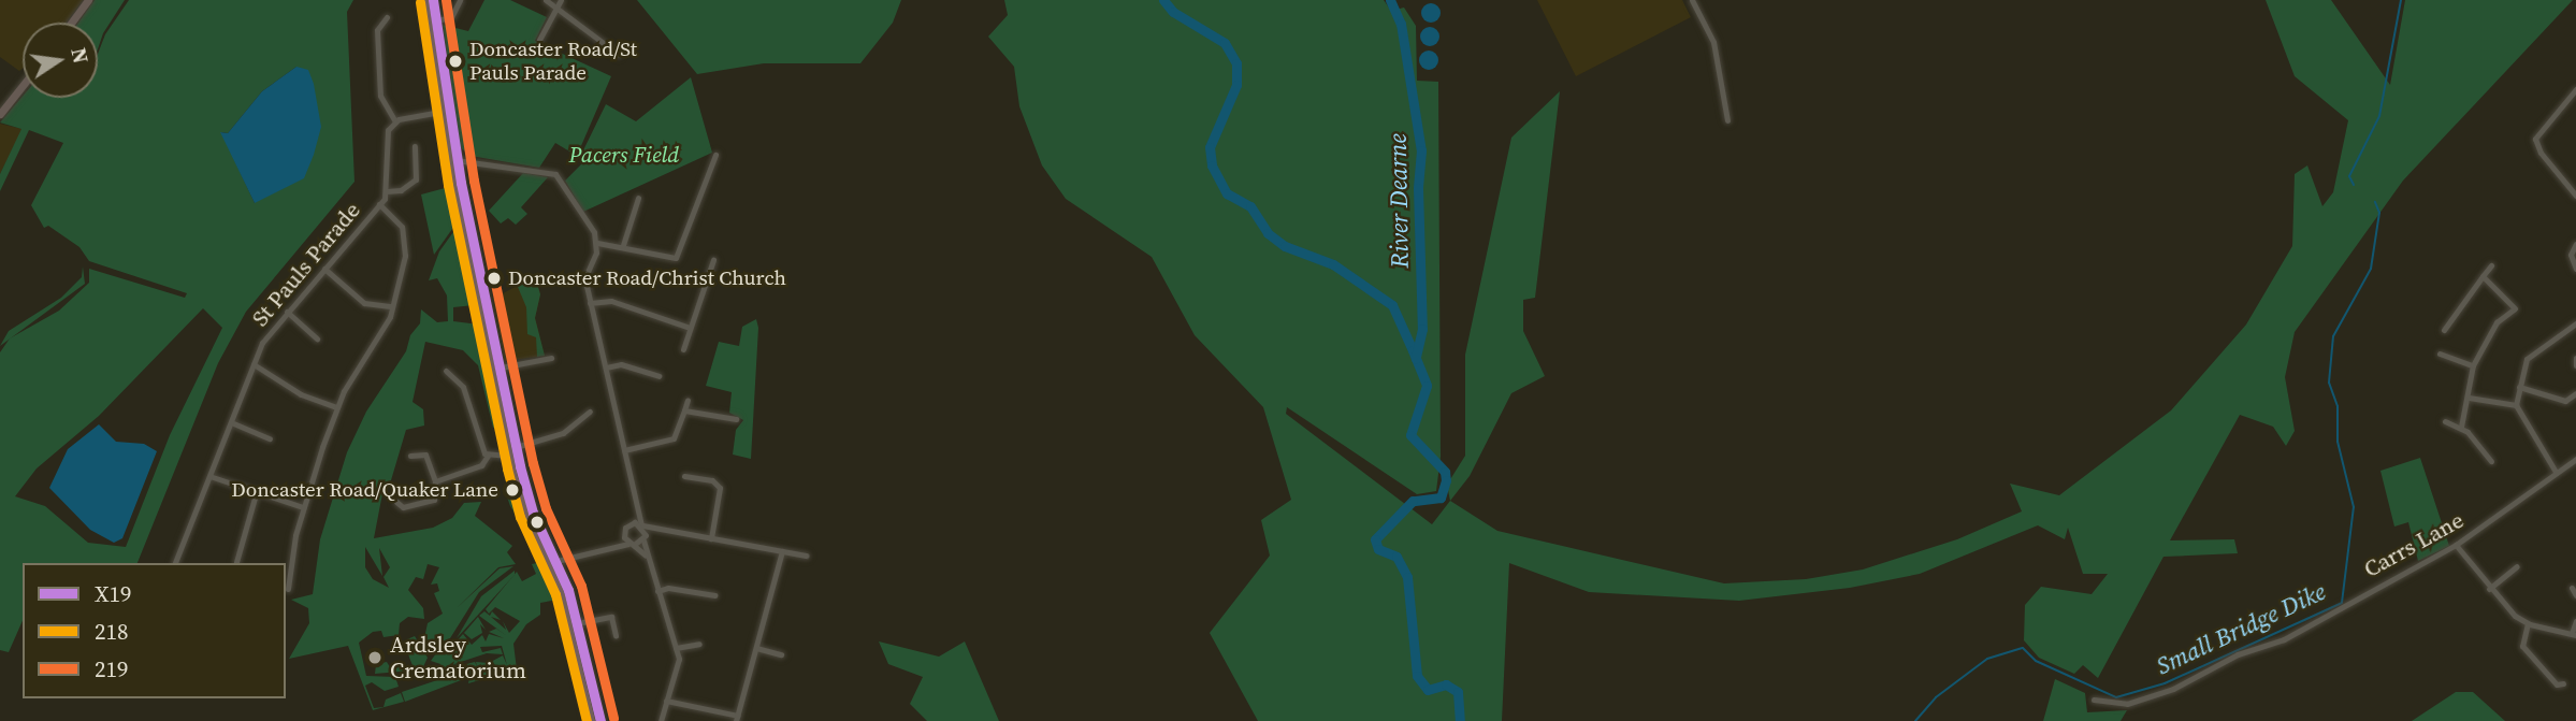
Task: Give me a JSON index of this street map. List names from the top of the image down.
{
  "streets": {
    "street": ["St Pauls Parade", "Carrs Lane"]
  },
  "water": ["River Dearne", "Small Bridge Dike"],
  "parks": ["Pacers Field"],
  "places": [
    "Doncaster Road/St Pauls Parade",
    "Doncaster Road/Christ Church",
    "Doncaster Road/Quaker Lane",
    "Ardsley Crematorium"
  ],
  "lines": ["transit line X19", "transit line 219", "transit line 218"],
  "legend": ["X19", "218", "219"],
  "north": "right"
}
